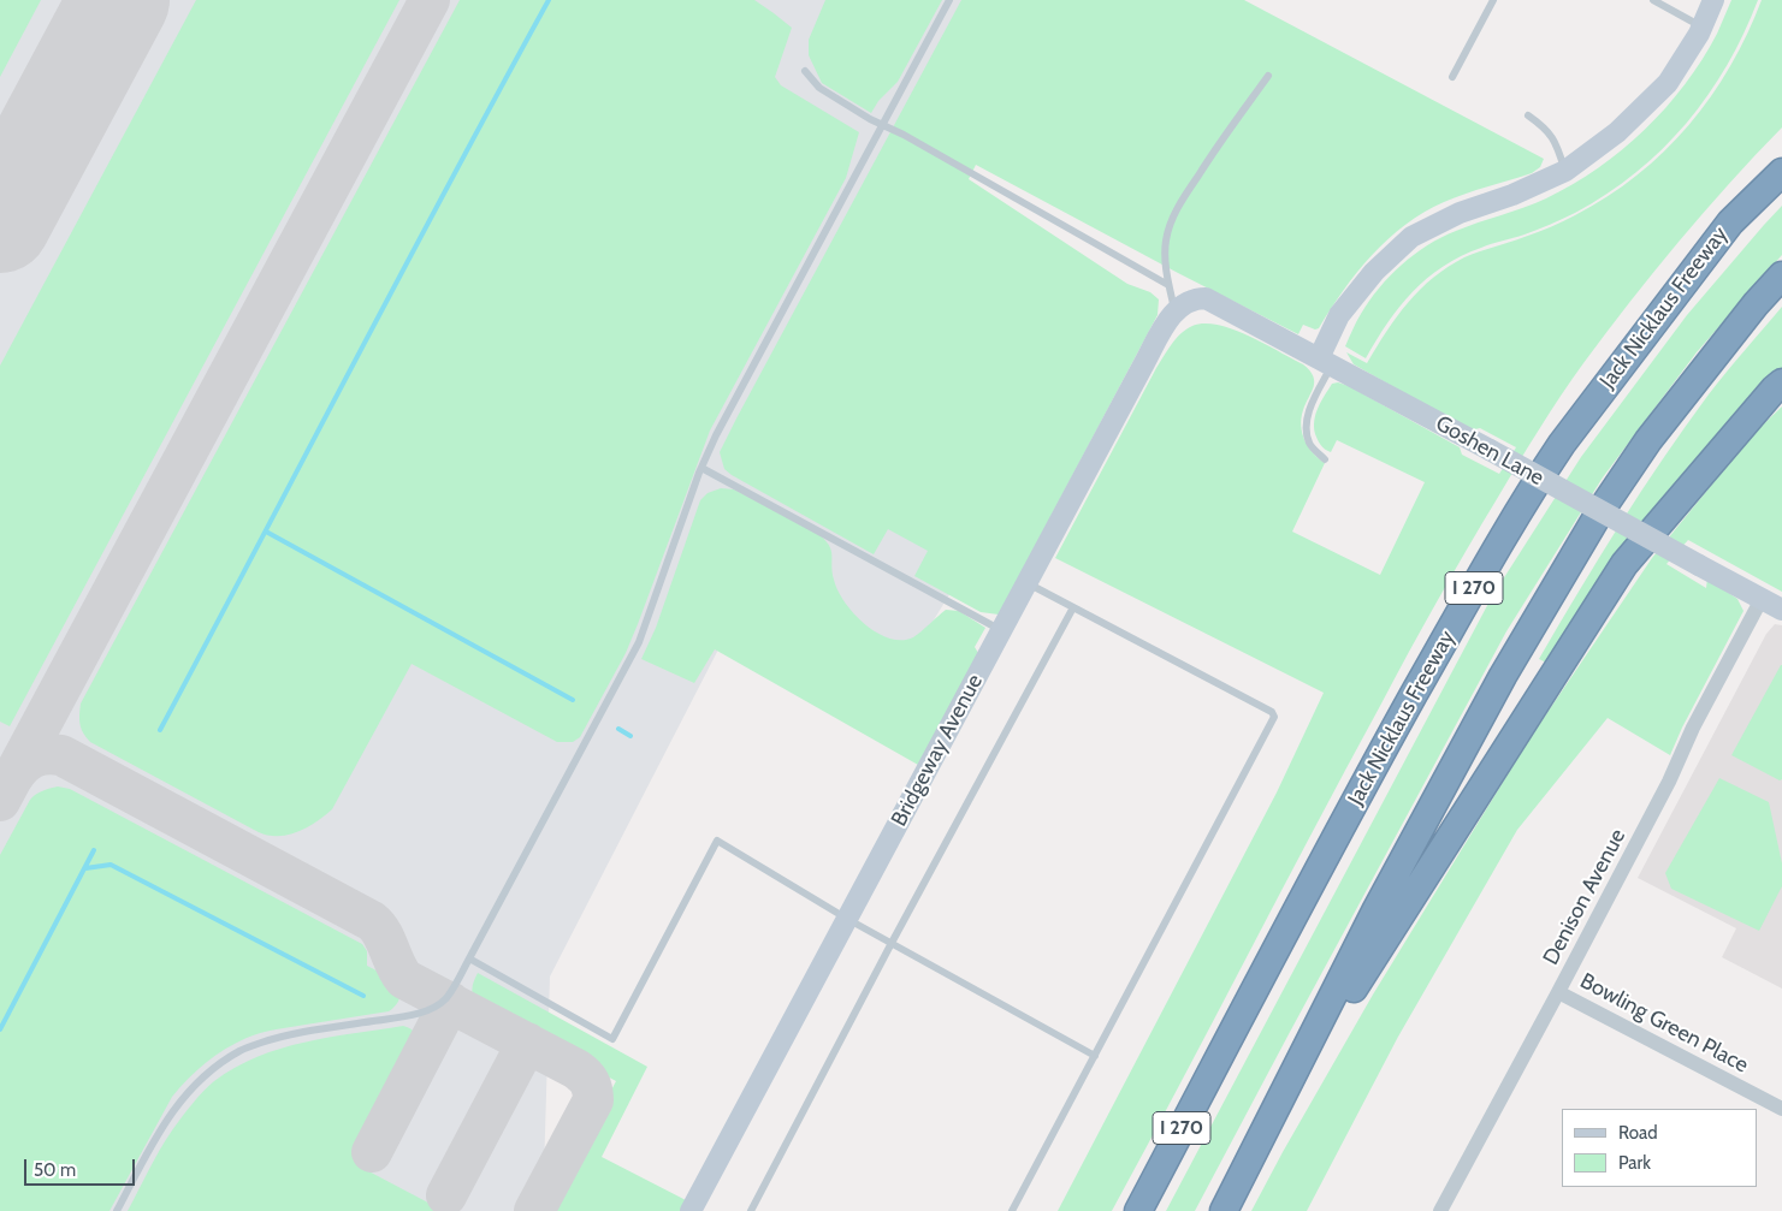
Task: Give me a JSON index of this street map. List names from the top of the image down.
{
  "streets": {
    "highway": ["Jack Nicklaus Freeway", "I 270"],
    "street": [
      "Goshen Lane",
      "Bridgeway Avenue",
      "Denison Avenue",
      "Bowling Green Place"
    ]
  },
  "crossings": [
    ["Goshen Lane", "Bridgeway Avenue"],
    ["Goshen Lane", "Denison Avenue"],
    ["Denison Avenue", "Bowling Green Place"]
  ],
  "legend": ["Road", "Park"],
  "scale_bar": "50 m"
}
